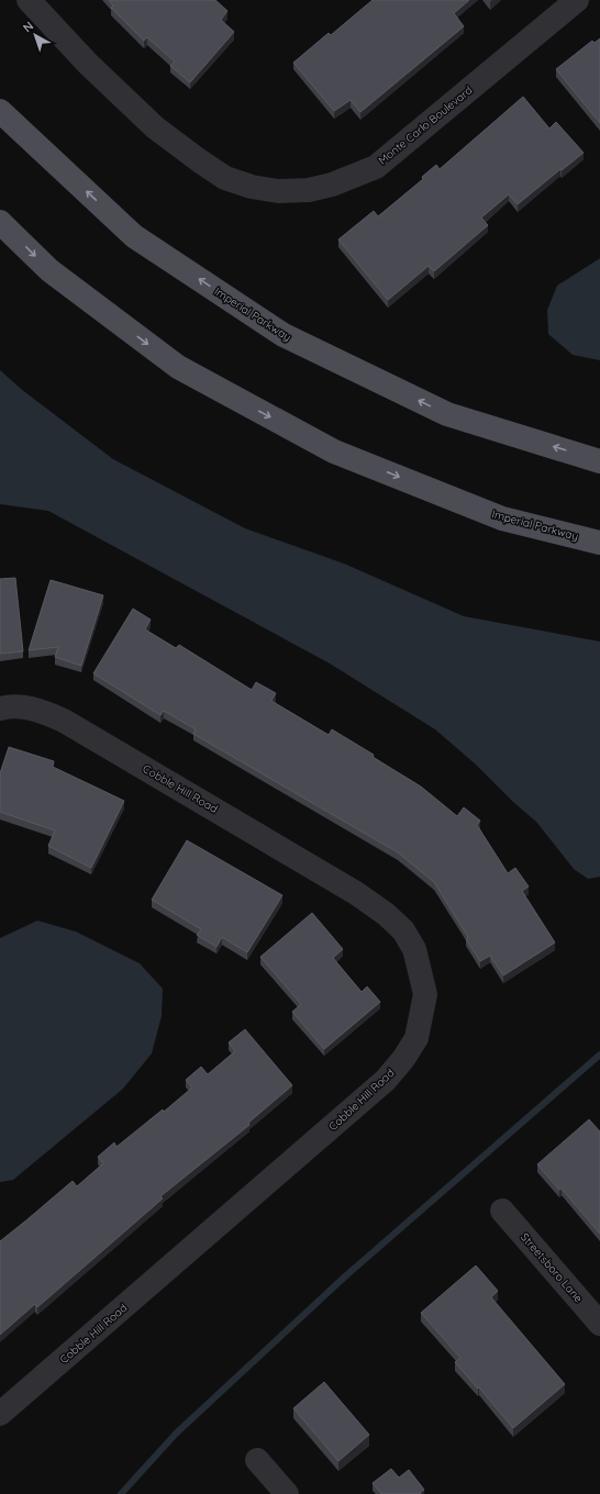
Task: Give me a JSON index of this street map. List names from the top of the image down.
{
  "streets": {
    "main road": ["Imperial Parkway"],
    "street": ["Monte Carlo Boulevard", "Cobble Hill Road", "Streetsboro Lane"]
  },
  "north": "top left"
}
